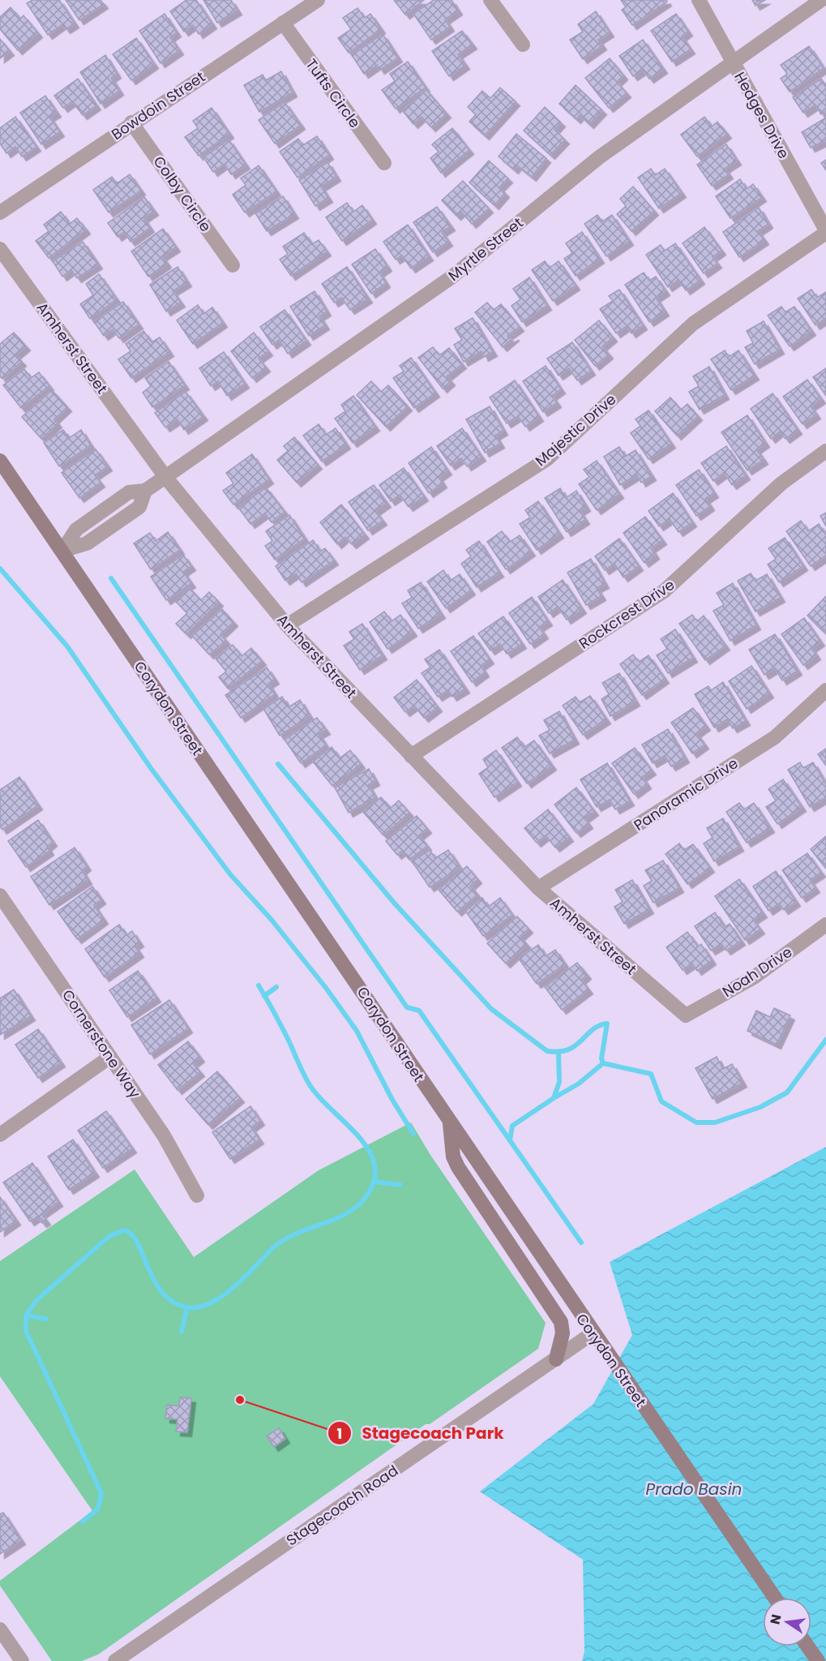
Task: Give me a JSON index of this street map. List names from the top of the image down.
{
  "streets": {
    "main road": ["Corydon Street"],
    "street": [
      "Tufts Circle",
      "Bowdoin Street",
      "Hedges Drive",
      "Colby Circle",
      "Myrtle Street",
      "Amherst Street",
      "Majestic Drive",
      "Rockcrest Drive",
      "Panoramic Drive",
      "Noah Drive",
      "Cornerstone Way",
      "Stagecoach Road"
    ]
  },
  "crossings": [
    ["Tufts Circle", "Bowdoin Street"],
    ["Bowdoin Street", "Colby Circle"],
    ["Hedges Drive", "Myrtle Street"],
    ["Hedges Drive", "Majestic Drive"],
    ["Myrtle Street", "Amherst Street"],
    ["Myrtle Street", "Corydon Street"],
    ["Amherst Street", "Majestic Drive"],
    ["Amherst Street", "Rockcrest Drive"],
    ["Amherst Street", "Panoramic Drive"],
    ["Amherst Street", "Noah Drive"],
    ["Corydon Street", "Stagecoach Road"]
  ],
  "water": ["Prado Basin"],
  "places": ["Stagecoach Park"],
  "north": "left"
}
